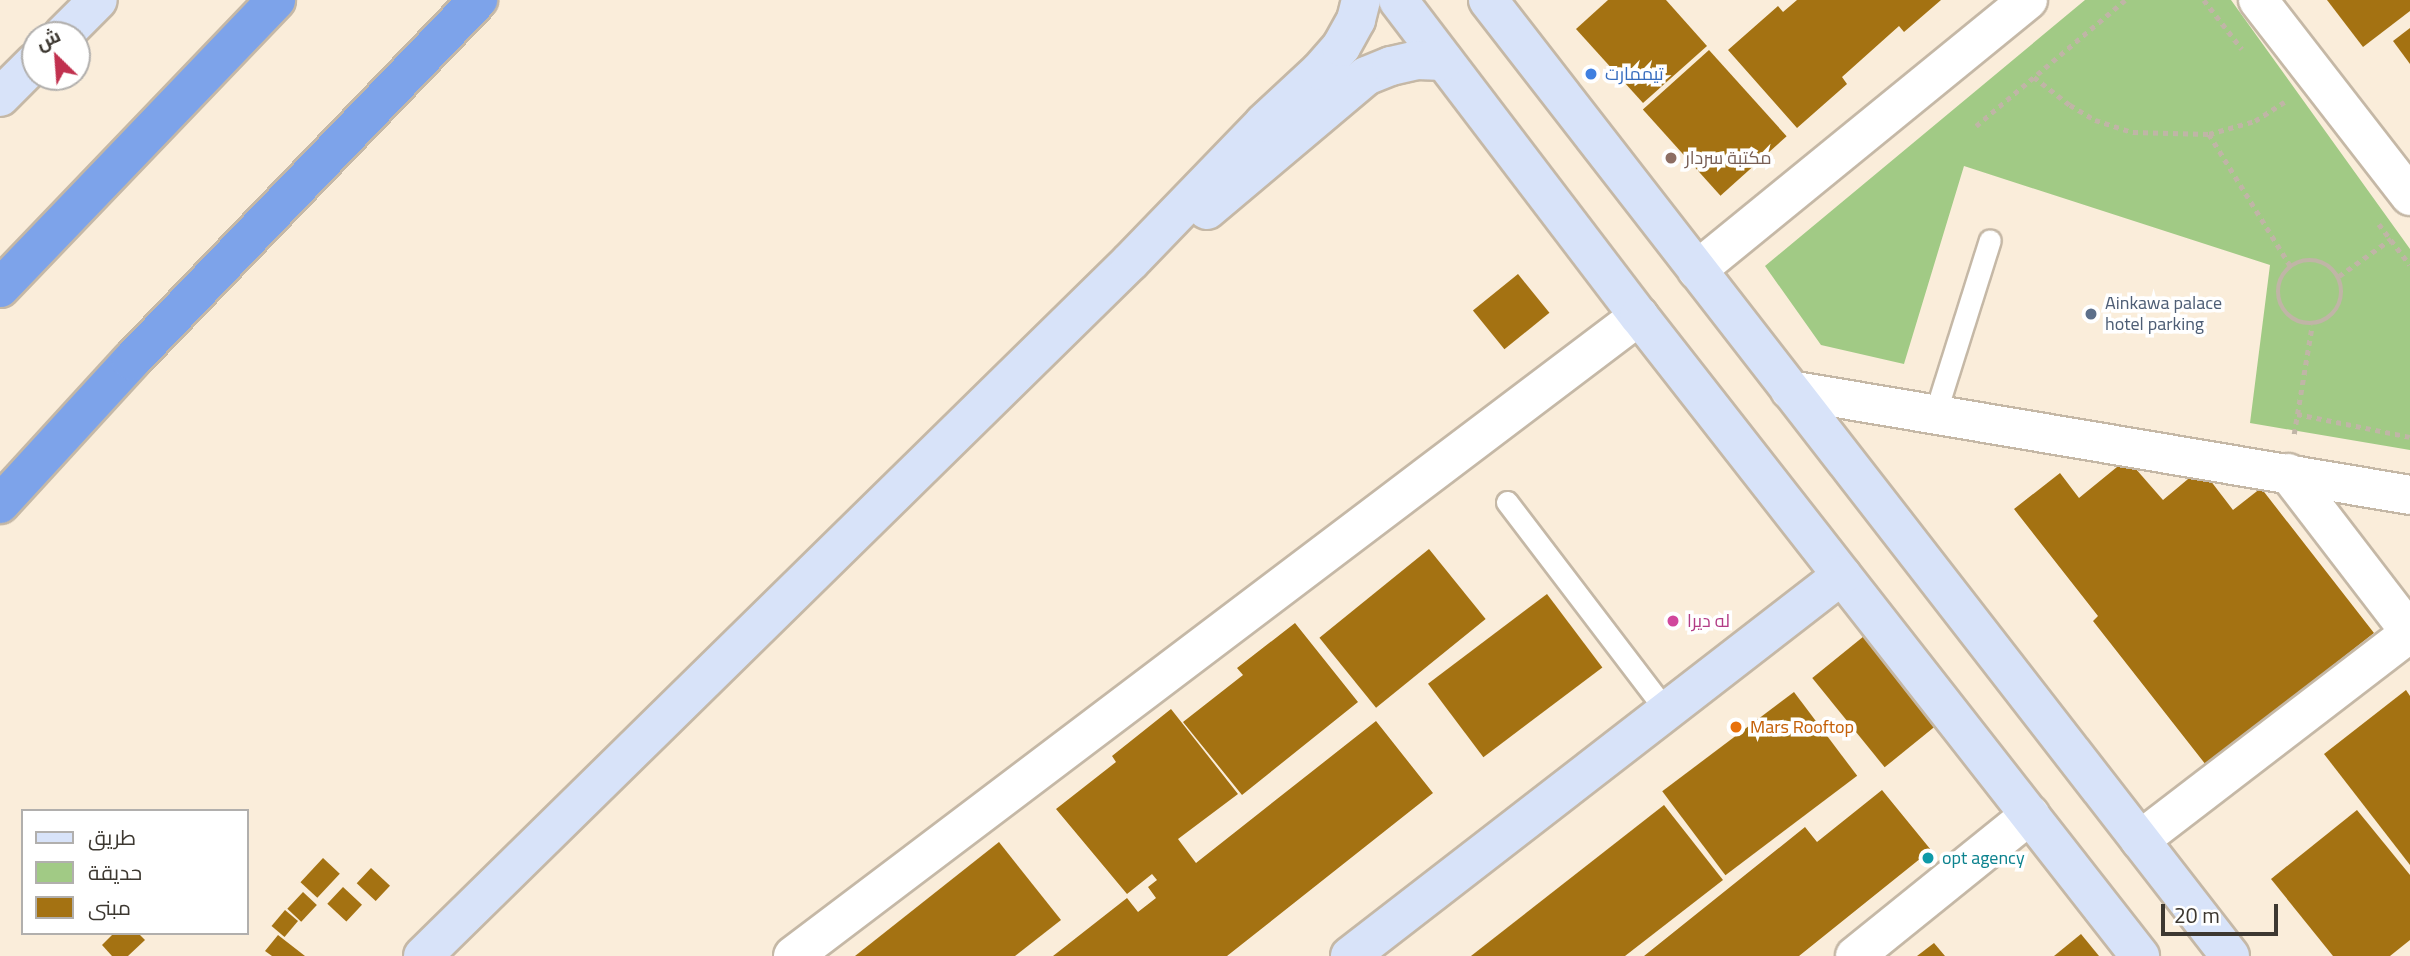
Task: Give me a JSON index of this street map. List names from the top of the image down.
{
  "places": [
    "تیممارت",
    "مكتبة سردار",
    "Ainkawa palace hotel parking",
    "له ديرا",
    "Mars Rooftop",
    "opt agency"
  ],
  "legend": ["طريق", "حديقة", "مبنى"],
  "scale_bar": "20 m",
  "north": "top left"
}
